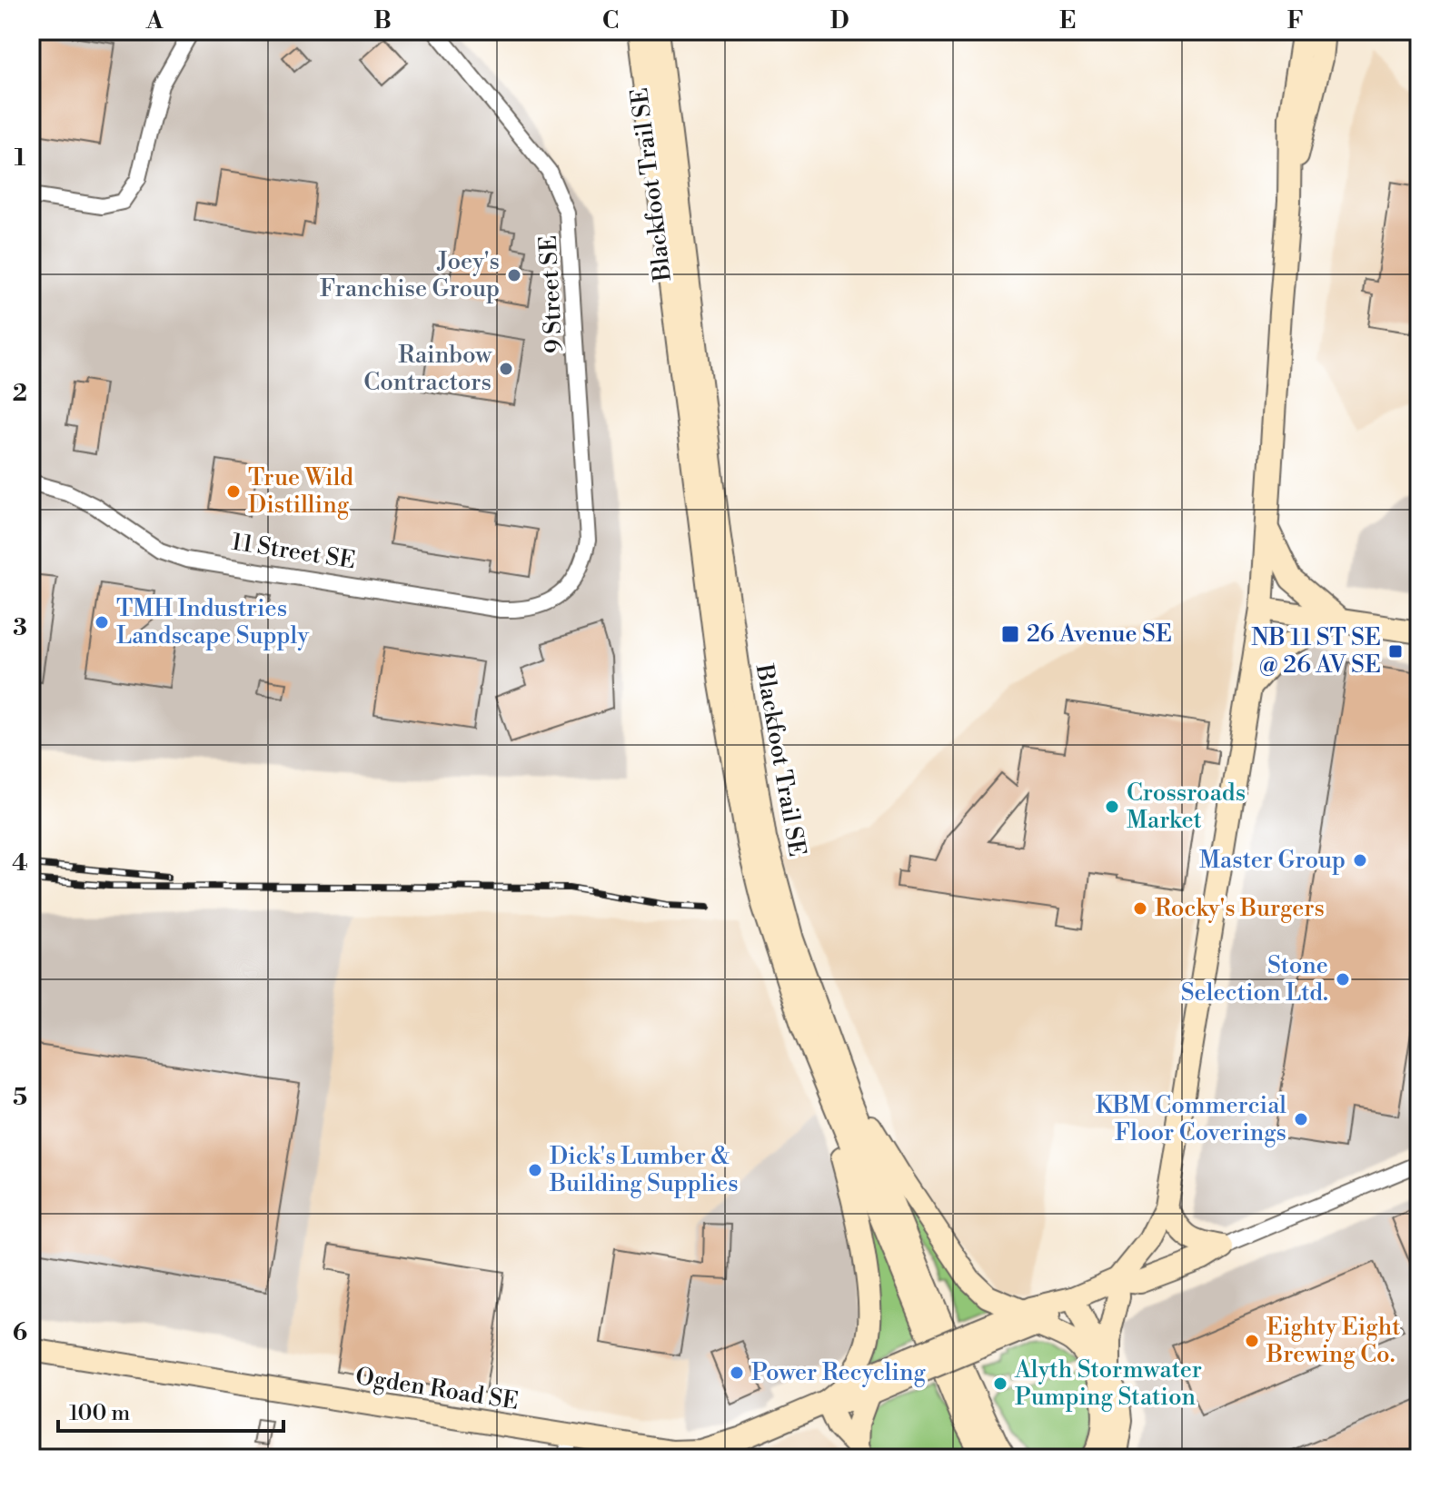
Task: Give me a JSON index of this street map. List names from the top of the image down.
{
  "streets": {
    "main road": ["Blackfoot Trail SE", "Ogden Road SE"],
    "street": ["9 Street SE", "11 Street SE"]
  },
  "crossings": [
    ["9 Street SE", "11 Street SE"]
  ],
  "places": {
    "other": [
      "Joey's Franchise Group",
      "Rainbow Contractors",
      "True Wild Distilling",
      "TMH Industries Landscape Supply",
      "Crossroads Market",
      "Master Group",
      "Rocky's Burgers",
      "Stone Selection Ltd.",
      "KBM Commercial Floor Coverings",
      "Dick's Lumber & Building Supplies",
      "Eighty Eight Brewing Co.",
      "Power Recycling",
      "Alyth Stormwater Pumping Station"
    ],
    "transit": ["26 Avenue SE", "NB 11 ST SE @ 26 AV SE"]
  },
  "scale_bar": "100 m",
  "grid": {
    "columns": [
      "A",
      "B",
      "C",
      "D",
      "E",
      "F"
    ],
    "rows": [
      "1",
      "2",
      "3",
      "4",
      "5",
      "6"
    ]
  }
}
